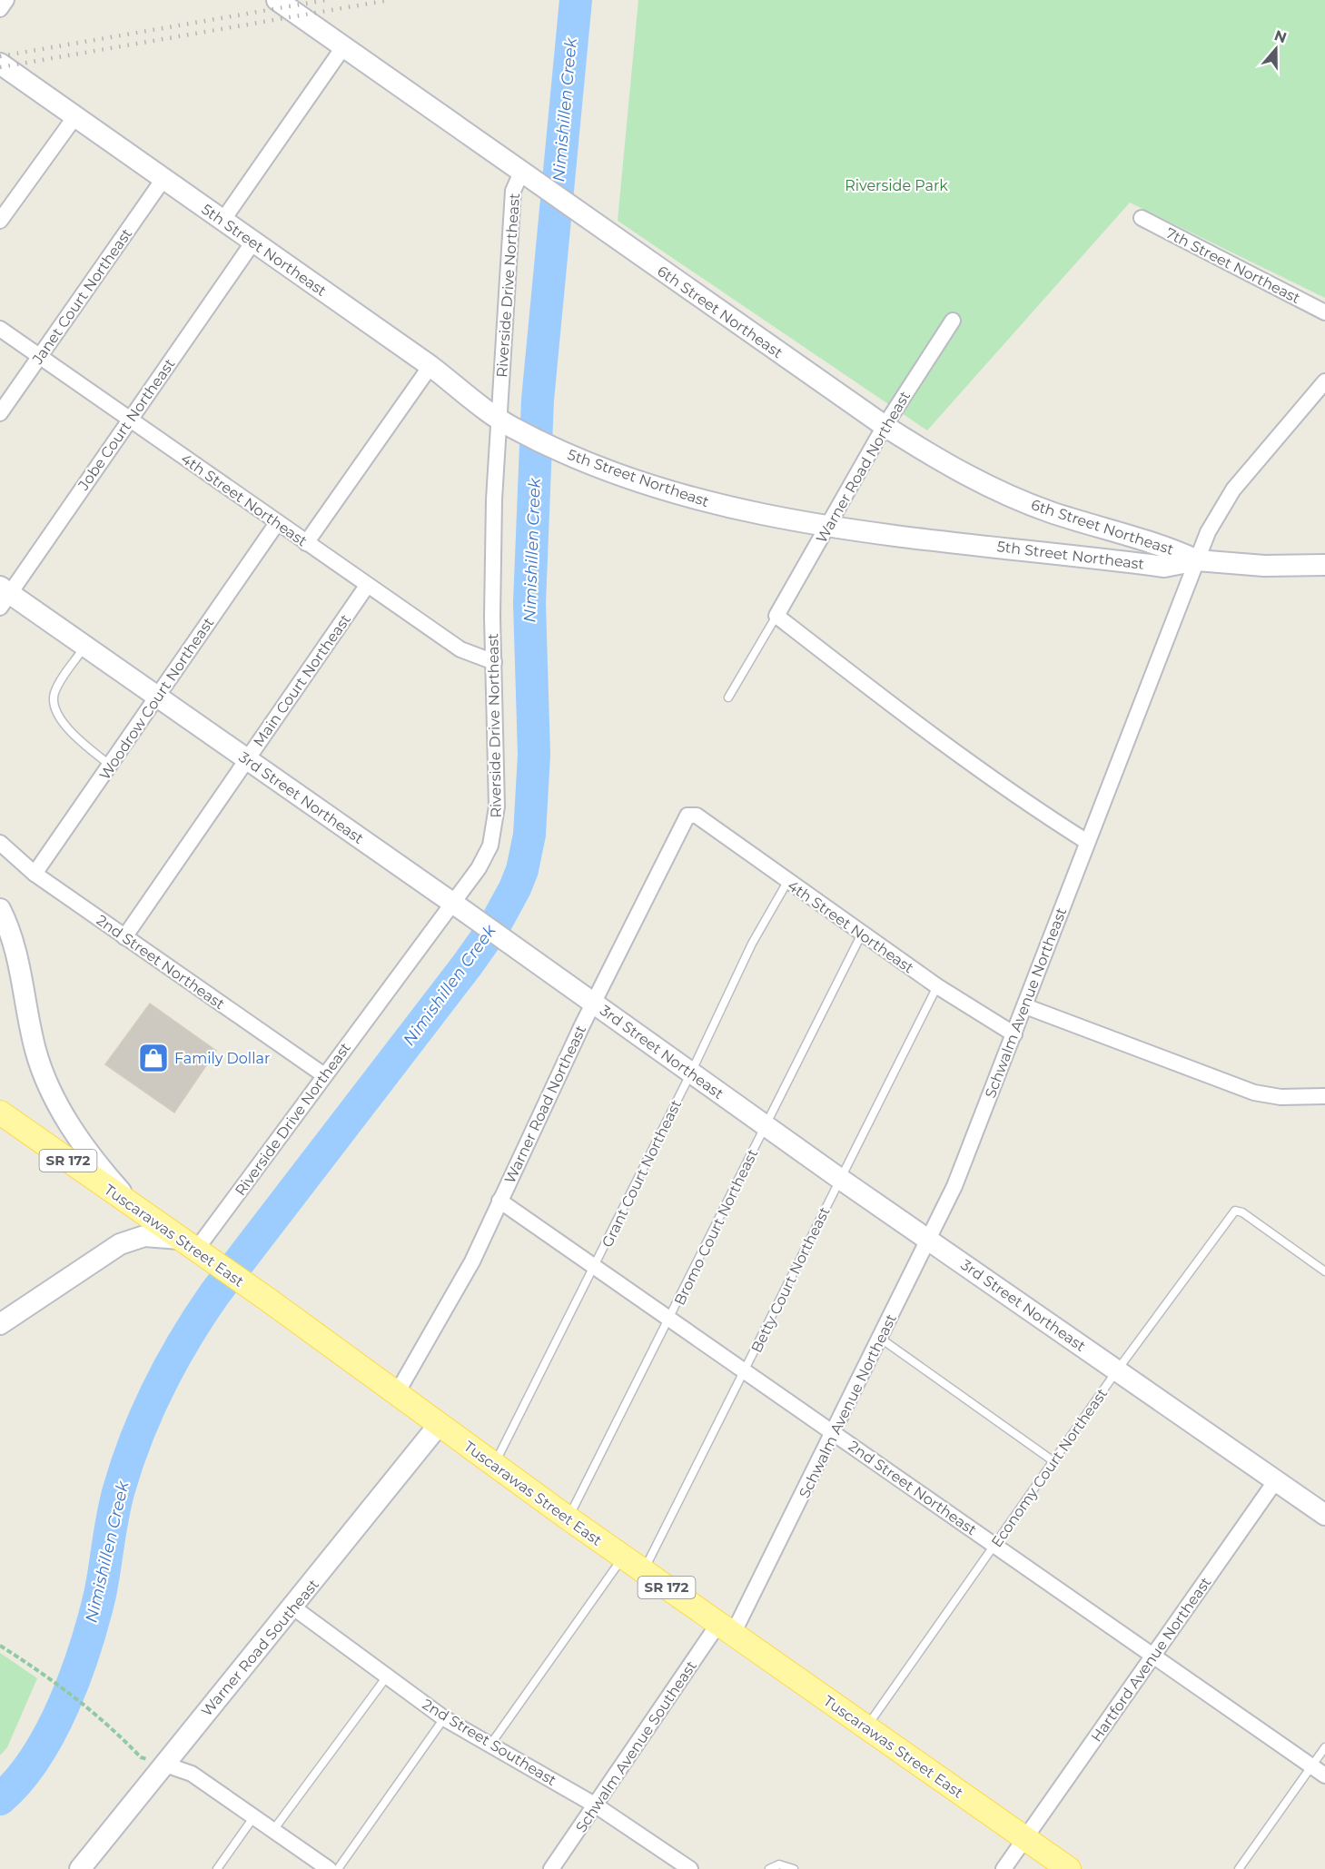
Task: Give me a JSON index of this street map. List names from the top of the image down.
{
  "streets": {
    "main road": ["SR 172", "Tuscarawas Street East"],
    "street": [
      "5th Street Northeast",
      "7th Street Northeast",
      "Riverside Drive Northeast",
      "Janet Court Northeast",
      "6th Street Northeast",
      "Jobe Court Northeast",
      "Warner Road Northeast",
      "4th Street Northeast",
      "Main Court Northeast",
      "Woodrow Court Northeast",
      "3rd Street Northeast",
      "2nd Street Northeast",
      "Schwalm Avenue Northeast",
      "Warner Road Southeast",
      "Hartford Avenue Northeast",
      "2nd Street Southeast",
      "Schwalm Avenue Southeast"
    ],
    "lane": [
      "Grant Court Northeast",
      "Bromo Court Northeast",
      "Betty Court Northeast",
      "Economy Court Northeast"
    ]
  },
  "crossings": [
    ["5th Street Northeast", "Riverside Drive Northeast"],
    ["5th Street Northeast", "Janet Court Northeast"],
    ["5th Street Northeast", "6th Street Northeast"],
    ["5th Street Northeast", "Jobe Court Northeast"],
    ["5th Street Northeast", "Warner Road Northeast"],
    ["5th Street Northeast", "Schwalm Avenue Northeast"],
    ["Riverside Drive Northeast", "6th Street Northeast"],
    ["Riverside Drive Northeast", "4th Street Northeast"],
    ["Riverside Drive Northeast", "3rd Street Northeast"],
    ["Riverside Drive Northeast", "2nd Street Northeast"],
    ["Riverside Drive Northeast", "Tuscarawas Street East"],
    ["Janet Court Northeast", "4th Street Northeast"],
    ["6th Street Northeast", "Warner Road Northeast"],
    ["6th Street Northeast", "Schwalm Avenue Northeast"],
    ["Jobe Court Northeast", "4th Street Northeast"],
    ["Jobe Court Northeast", "3rd Street Northeast"],
    ["Warner Road Northeast", "4th Street Northeast"],
    ["Warner Road Northeast", "3rd Street Northeast"],
    ["Warner Road Northeast", "2nd Street Northeast"],
    ["Warner Road Northeast", "Tuscarawas Street East"],
    ["4th Street Northeast", "Main Court Northeast"],
    ["4th Street Northeast", "Woodrow Court Northeast"],
    ["4th Street Northeast", "Schwalm Avenue Northeast"],
    ["4th Street Northeast", "Grant Court Northeast"],
    ["4th Street Northeast", "Bromo Court Northeast"],
    ["4th Street Northeast", "Betty Court Northeast"],
    ["Main Court Northeast", "3rd Street Northeast"],
    ["Main Court Northeast", "2nd Street Northeast"],
    ["Woodrow Court Northeast", "3rd Street Northeast"],
    ["Woodrow Court Northeast", "2nd Street Northeast"],
    ["3rd Street Northeast", "Schwalm Avenue Northeast"],
    ["3rd Street Northeast", "Grant Court Northeast"],
    ["3rd Street Northeast", "Bromo Court Northeast"],
    ["3rd Street Northeast", "Betty Court Northeast"],
    ["3rd Street Northeast", "Economy Court Northeast"],
    ["3rd Street Northeast", "Hartford Avenue Northeast"],
    ["2nd Street Northeast", "Schwalm Avenue Northeast"],
    ["2nd Street Northeast", "Grant Court Northeast"],
    ["2nd Street Northeast", "Bromo Court Northeast"],
    ["2nd Street Northeast", "Betty Court Northeast"],
    ["2nd Street Northeast", "Economy Court Northeast"],
    ["2nd Street Northeast", "Hartford Avenue Northeast"],
    ["Schwalm Avenue Northeast", "Tuscarawas Street East"],
    ["Schwalm Avenue Northeast", "Schwalm Avenue Southeast"],
    ["Grant Court Northeast", "Tuscarawas Street East"],
    ["Bromo Court Northeast", "Tuscarawas Street East"],
    ["Tuscarawas Street East", "Betty Court Northeast"],
    ["Tuscarawas Street East", "Economy Court Northeast"],
    ["Tuscarawas Street East", "Warner Road Southeast"],
    ["Tuscarawas Street East", "Hartford Avenue Northeast"],
    ["Tuscarawas Street East", "Schwalm Avenue Southeast"],
    ["Warner Road Southeast", "2nd Street Southeast"],
    ["2nd Street Southeast", "Schwalm Avenue Southeast"]
  ],
  "water": ["Nimishillen Creek"],
  "parks": ["Riverside Park"],
  "places": {
    "shop": ["Family Dollar"]
  },
  "north": "top"
}
